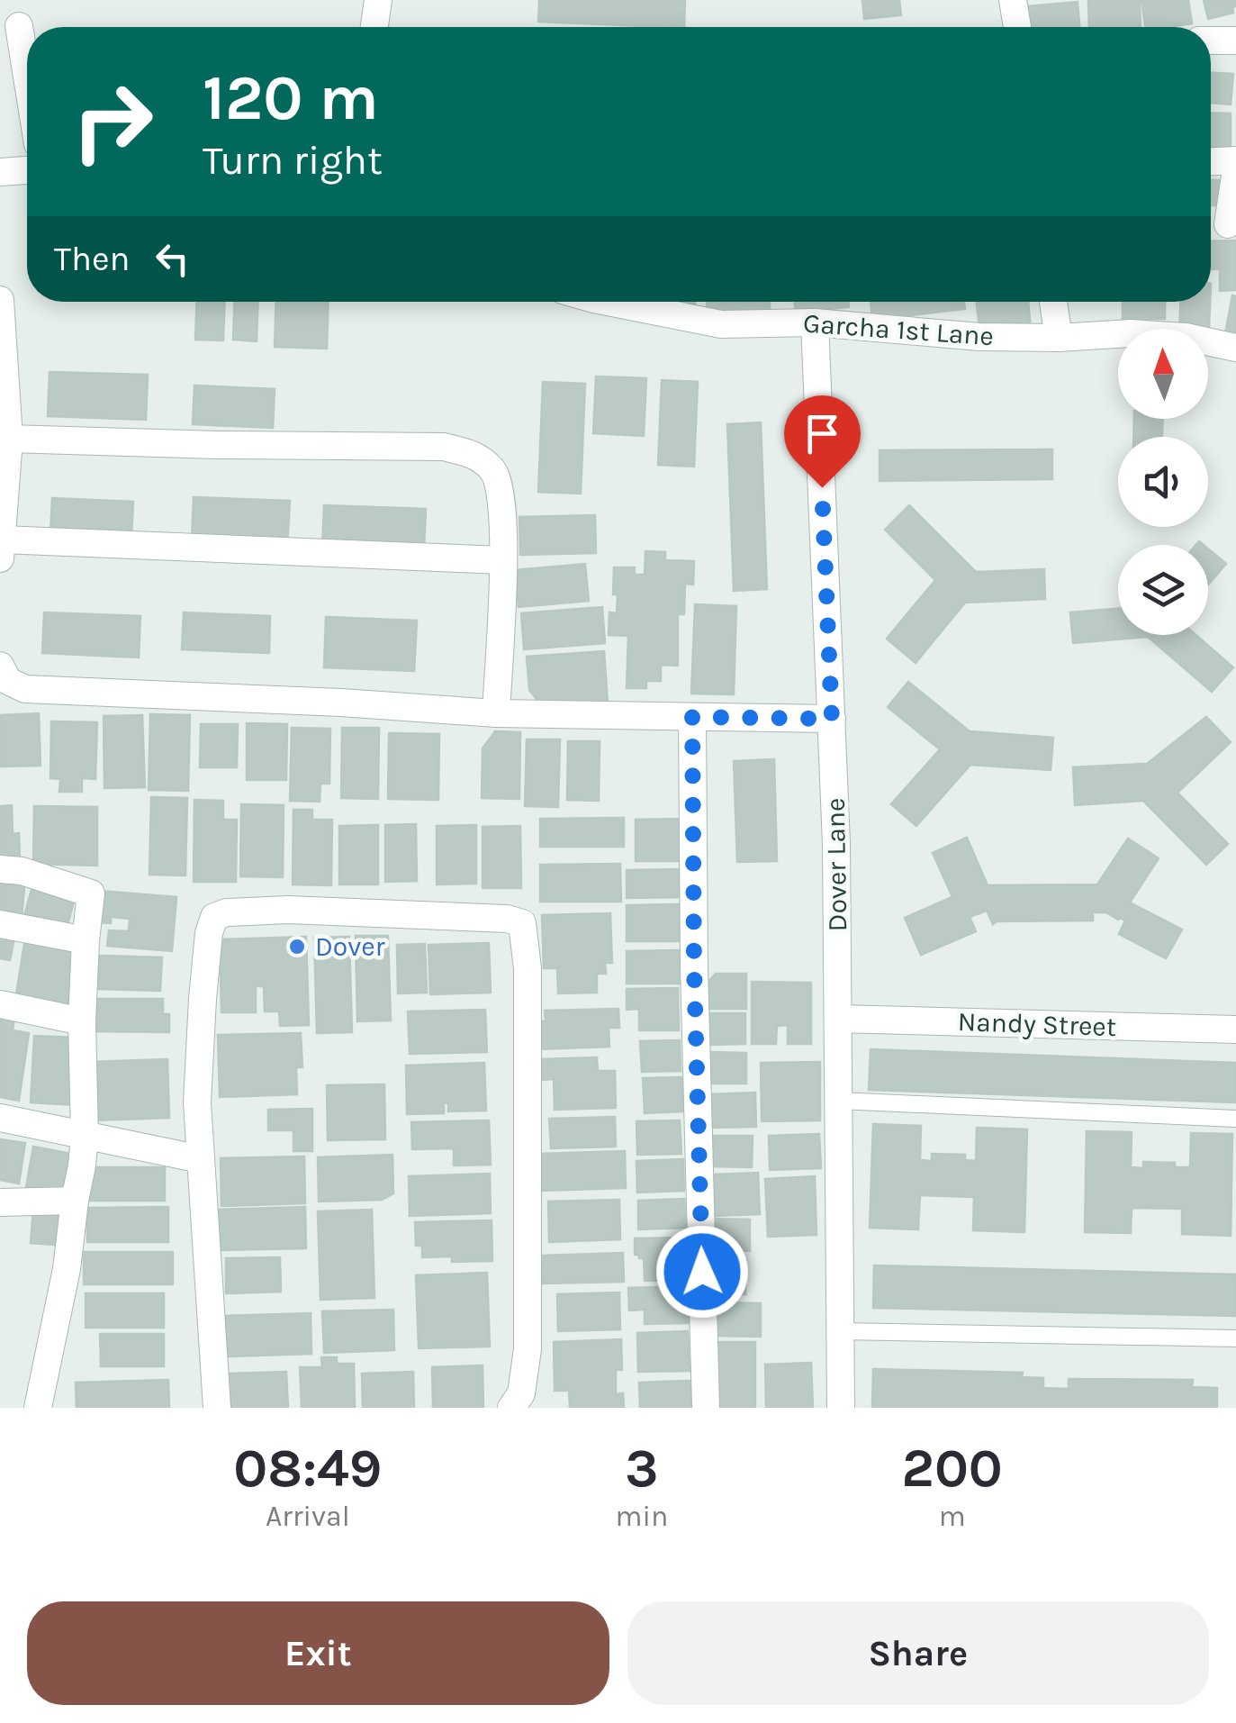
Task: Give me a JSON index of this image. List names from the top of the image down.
{
  "streets": {
    "street": ["Garcha 1st Lane", "Dover Lane", "Nandy Street"]
  },
  "crossings": [
    ["Garcha 1st Lane", "Dover Lane"],
    ["Dover Lane", "Nandy Street"]
  ],
  "places": ["Dover"],
  "north": "top",
  "page": {
    "turn": ["120 m", "Turn right"],
    "then": "Then",
    "eta": [
      "08:49",
      "Arrival",
      "3",
      "min",
      "200",
      "m"
    ],
    "buttons": ["Exit", "Share"]
  }
}
